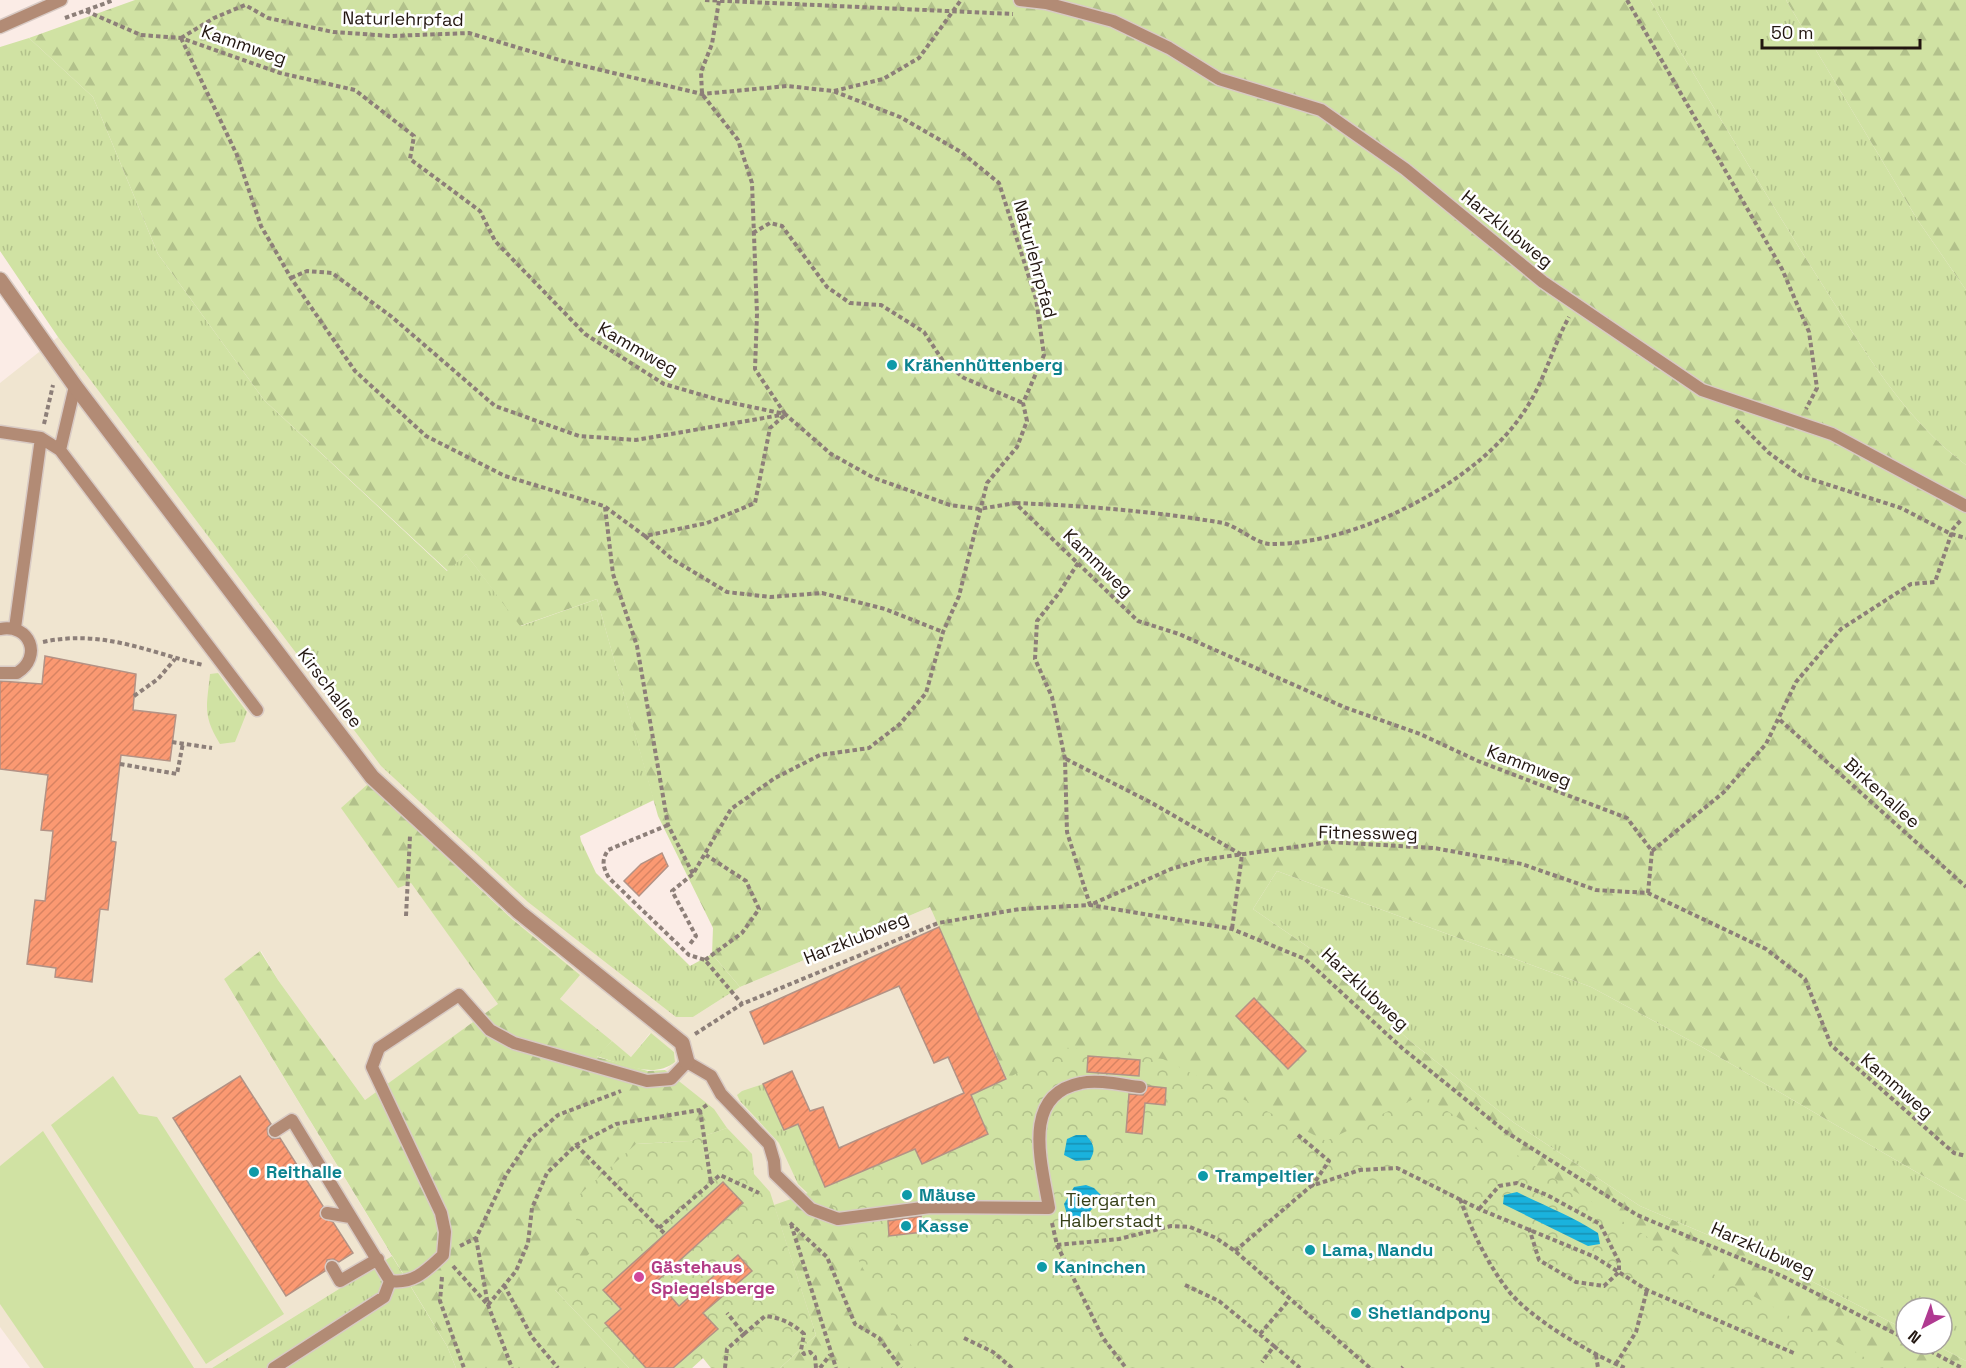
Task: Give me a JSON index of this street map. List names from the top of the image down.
{
  "streets": {
    "street": ["Kirschallee"],
    "lane": ["Harzklubweg"],
    "path": [
      "Naturlehrpfad",
      "Kammweg",
      "Birkenallee",
      "Fitnessweg"
    ]
  },
  "crossings": [
    ["Naturlehrpfad", "Kammweg"],
    ["Kammweg", "Fitnessweg"],
    ["Harzklubweg", "Kirschallee"],
    ["Harzklubweg", "Fitnessweg"]
  ],
  "parks": ["Tiergarten Halberstadt"],
  "places": [
    "Krähenhüttenberg",
    "Reithalle",
    "Trampeltier",
    "Mäuse",
    "Kasse",
    "Lama, Nandu",
    "Kaninchen",
    "Gästehaus Spiegelsberge",
    "Shetlandpony"
  ],
  "scale_bar": "50 m",
  "north": "bottom left"
}
